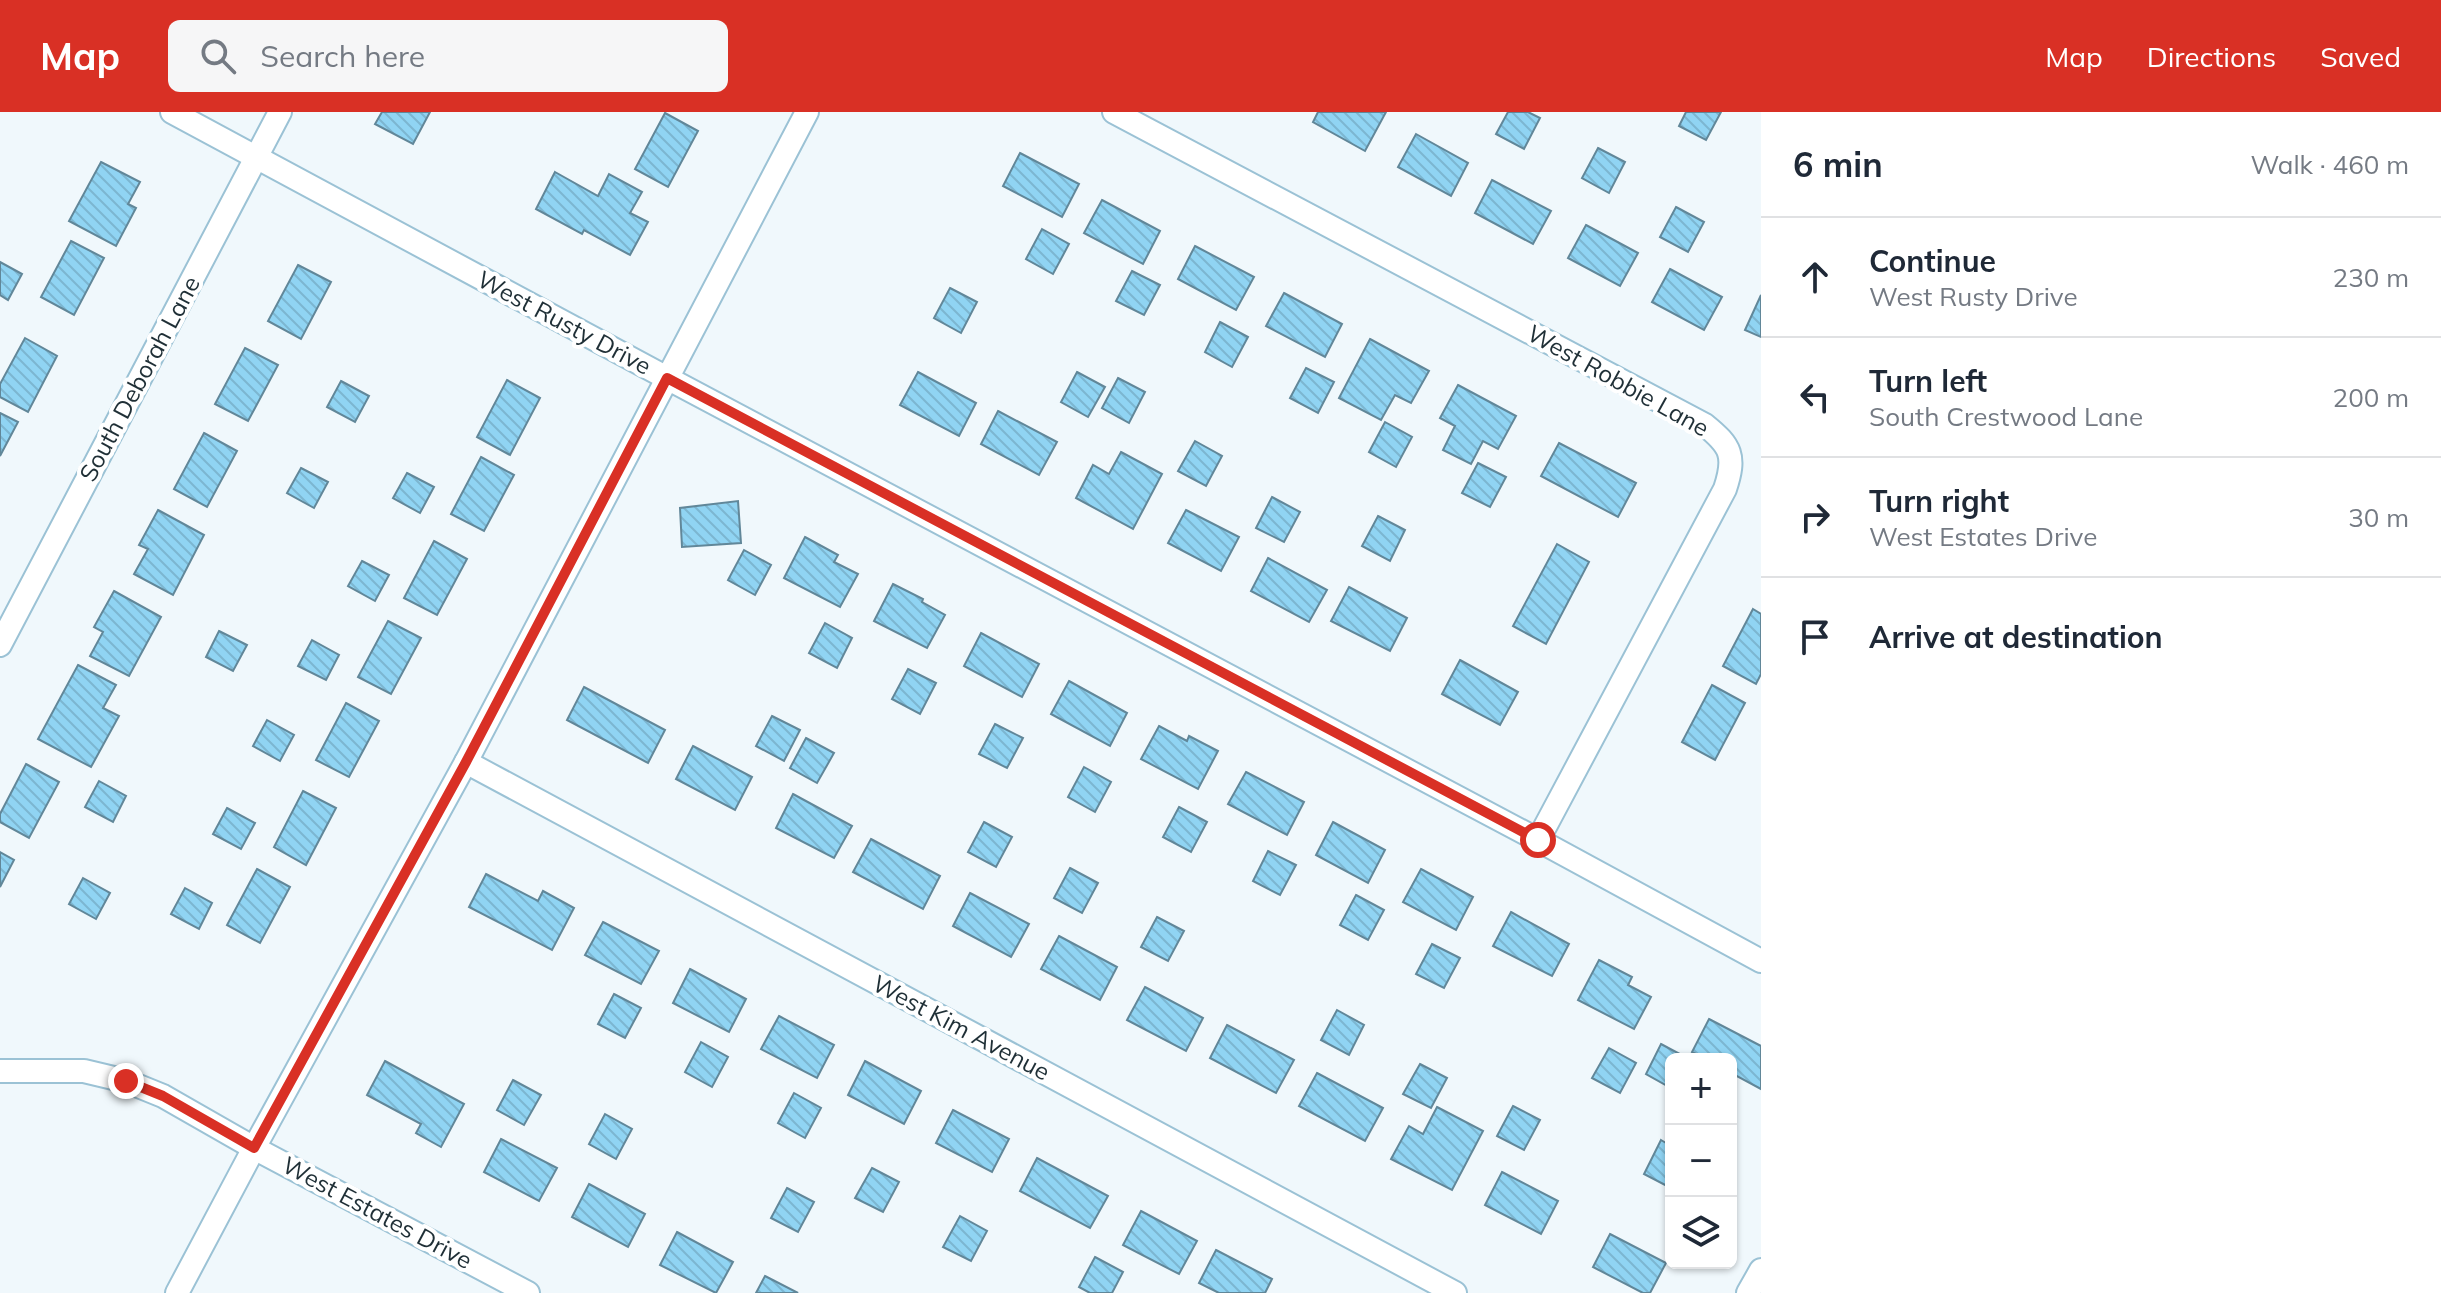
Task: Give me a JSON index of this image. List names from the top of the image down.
{
  "streets": {
    "street": [
      "West Rusty Drive",
      "South Deborah Lane",
      "West Robbie Lane",
      "West Kim Avenue",
      "West Estates Drive"
    ]
  },
  "crossings": [
    ["West Rusty Drive", "South Deborah Lane"],
    ["West Rusty Drive", "West Robbie Lane"]
  ],
  "page": {
    "header": "Map",
    "search": "Search here",
    "nav": ["Map", "Directions", "Saved"],
    "heading": ["6 min", "Walk · 460 m"],
    "list": [
      ["Continue", "West Rusty Drive", "230 m"],
      ["Turn left", "South Crestwood Lane", "200 m"],
      ["Turn right", "West Estates Drive", "30 m"],
      "Arrive at destination"
    ],
    "map_buttons": ["+", "−"]
  }
}
